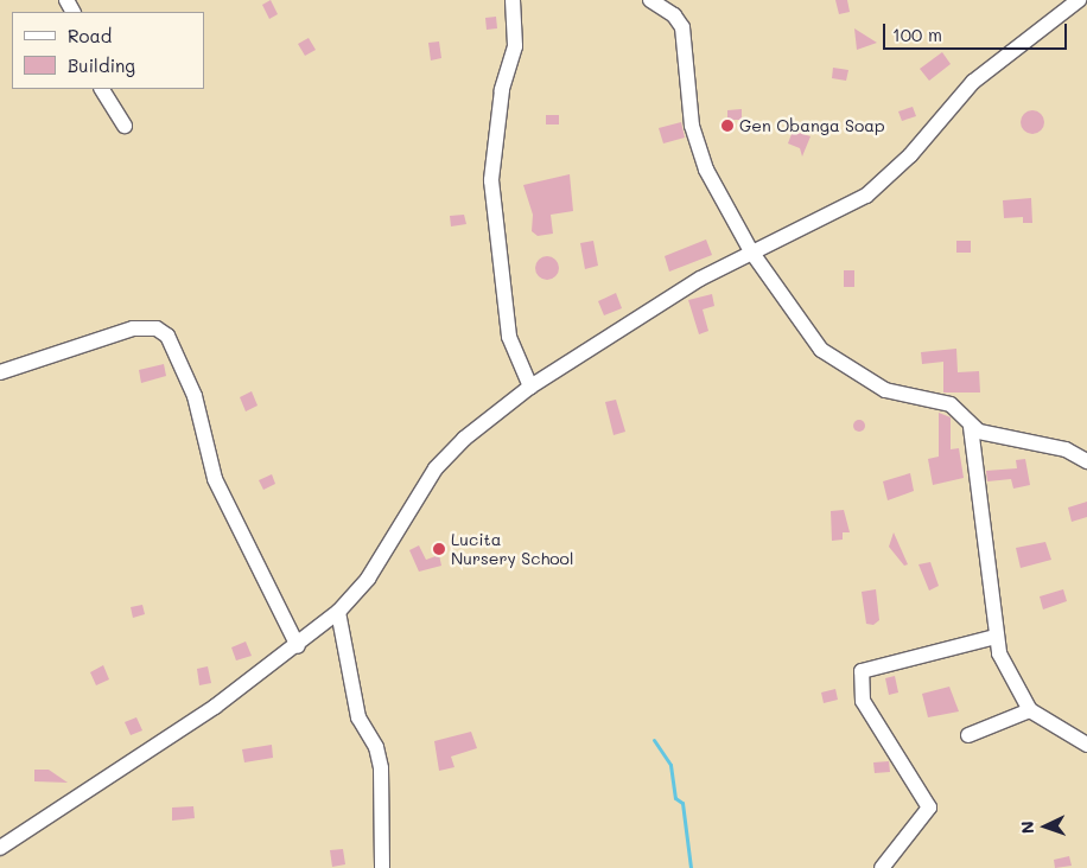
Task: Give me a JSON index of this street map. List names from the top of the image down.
{
  "places": ["Gen Obanga Soap", "Lucita Nursery School"],
  "legend": ["Road", "Building"],
  "scale_bar": "100 m",
  "north": "left"
}
